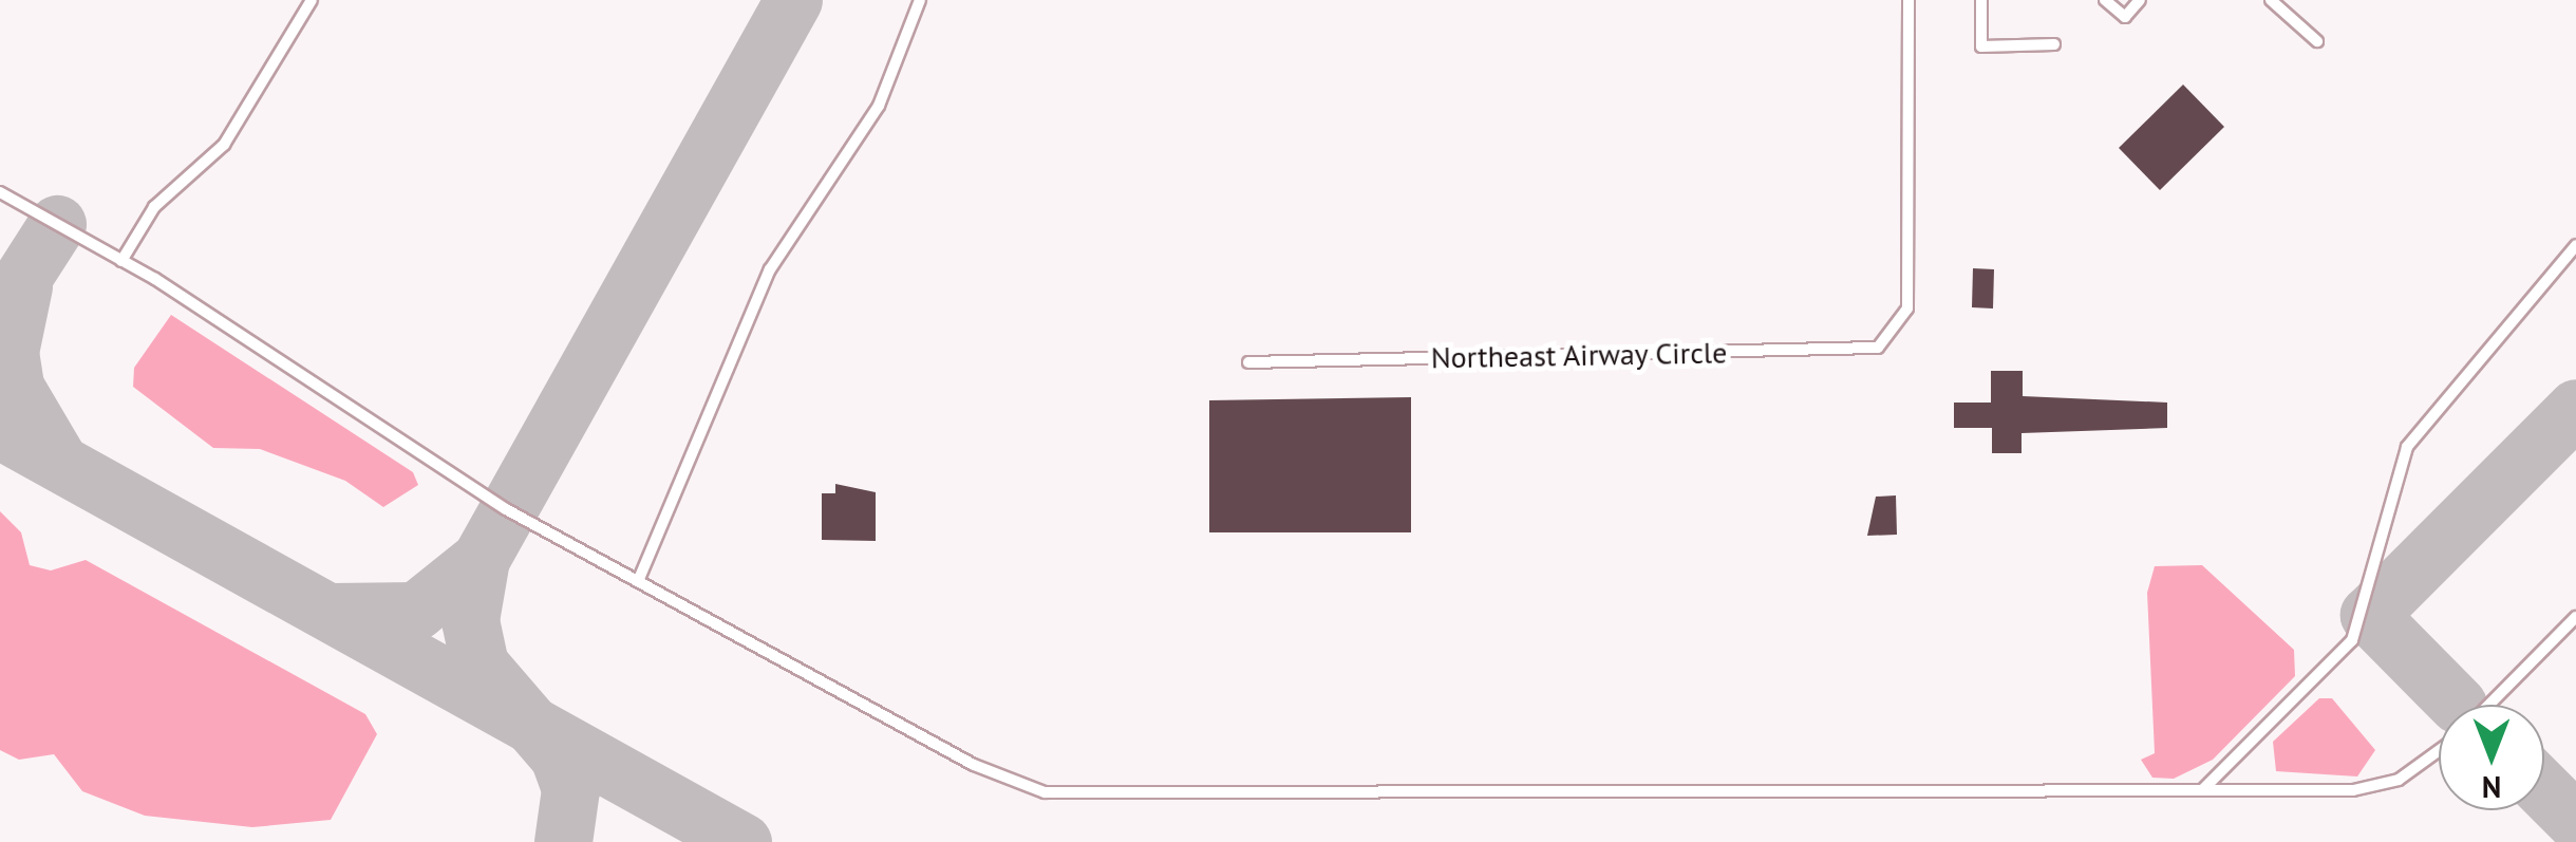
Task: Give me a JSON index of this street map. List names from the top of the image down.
{
  "streets": {
    "lane": ["Northeast Airway Circle"]
  },
  "north": "bottom"
}
